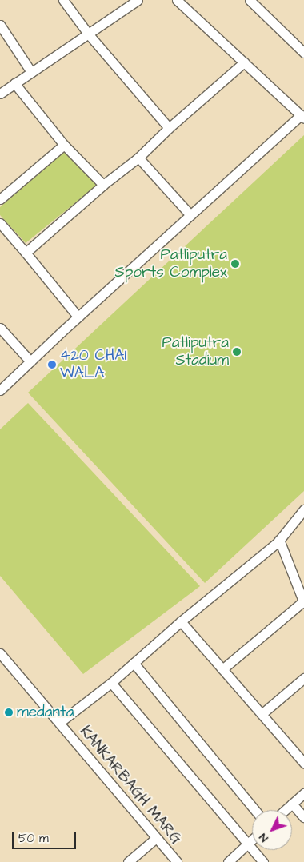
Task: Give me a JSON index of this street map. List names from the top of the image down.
{
  "streets": {
    "street": ["KANKARBAGH MARG"]
  },
  "places": [
    "Patliputra Sports Complex",
    "Patliputra Stadium",
    "420 CHAI WALA",
    "medanta"
  ],
  "scale_bar": "50 m",
  "north": "bottom left"
}
